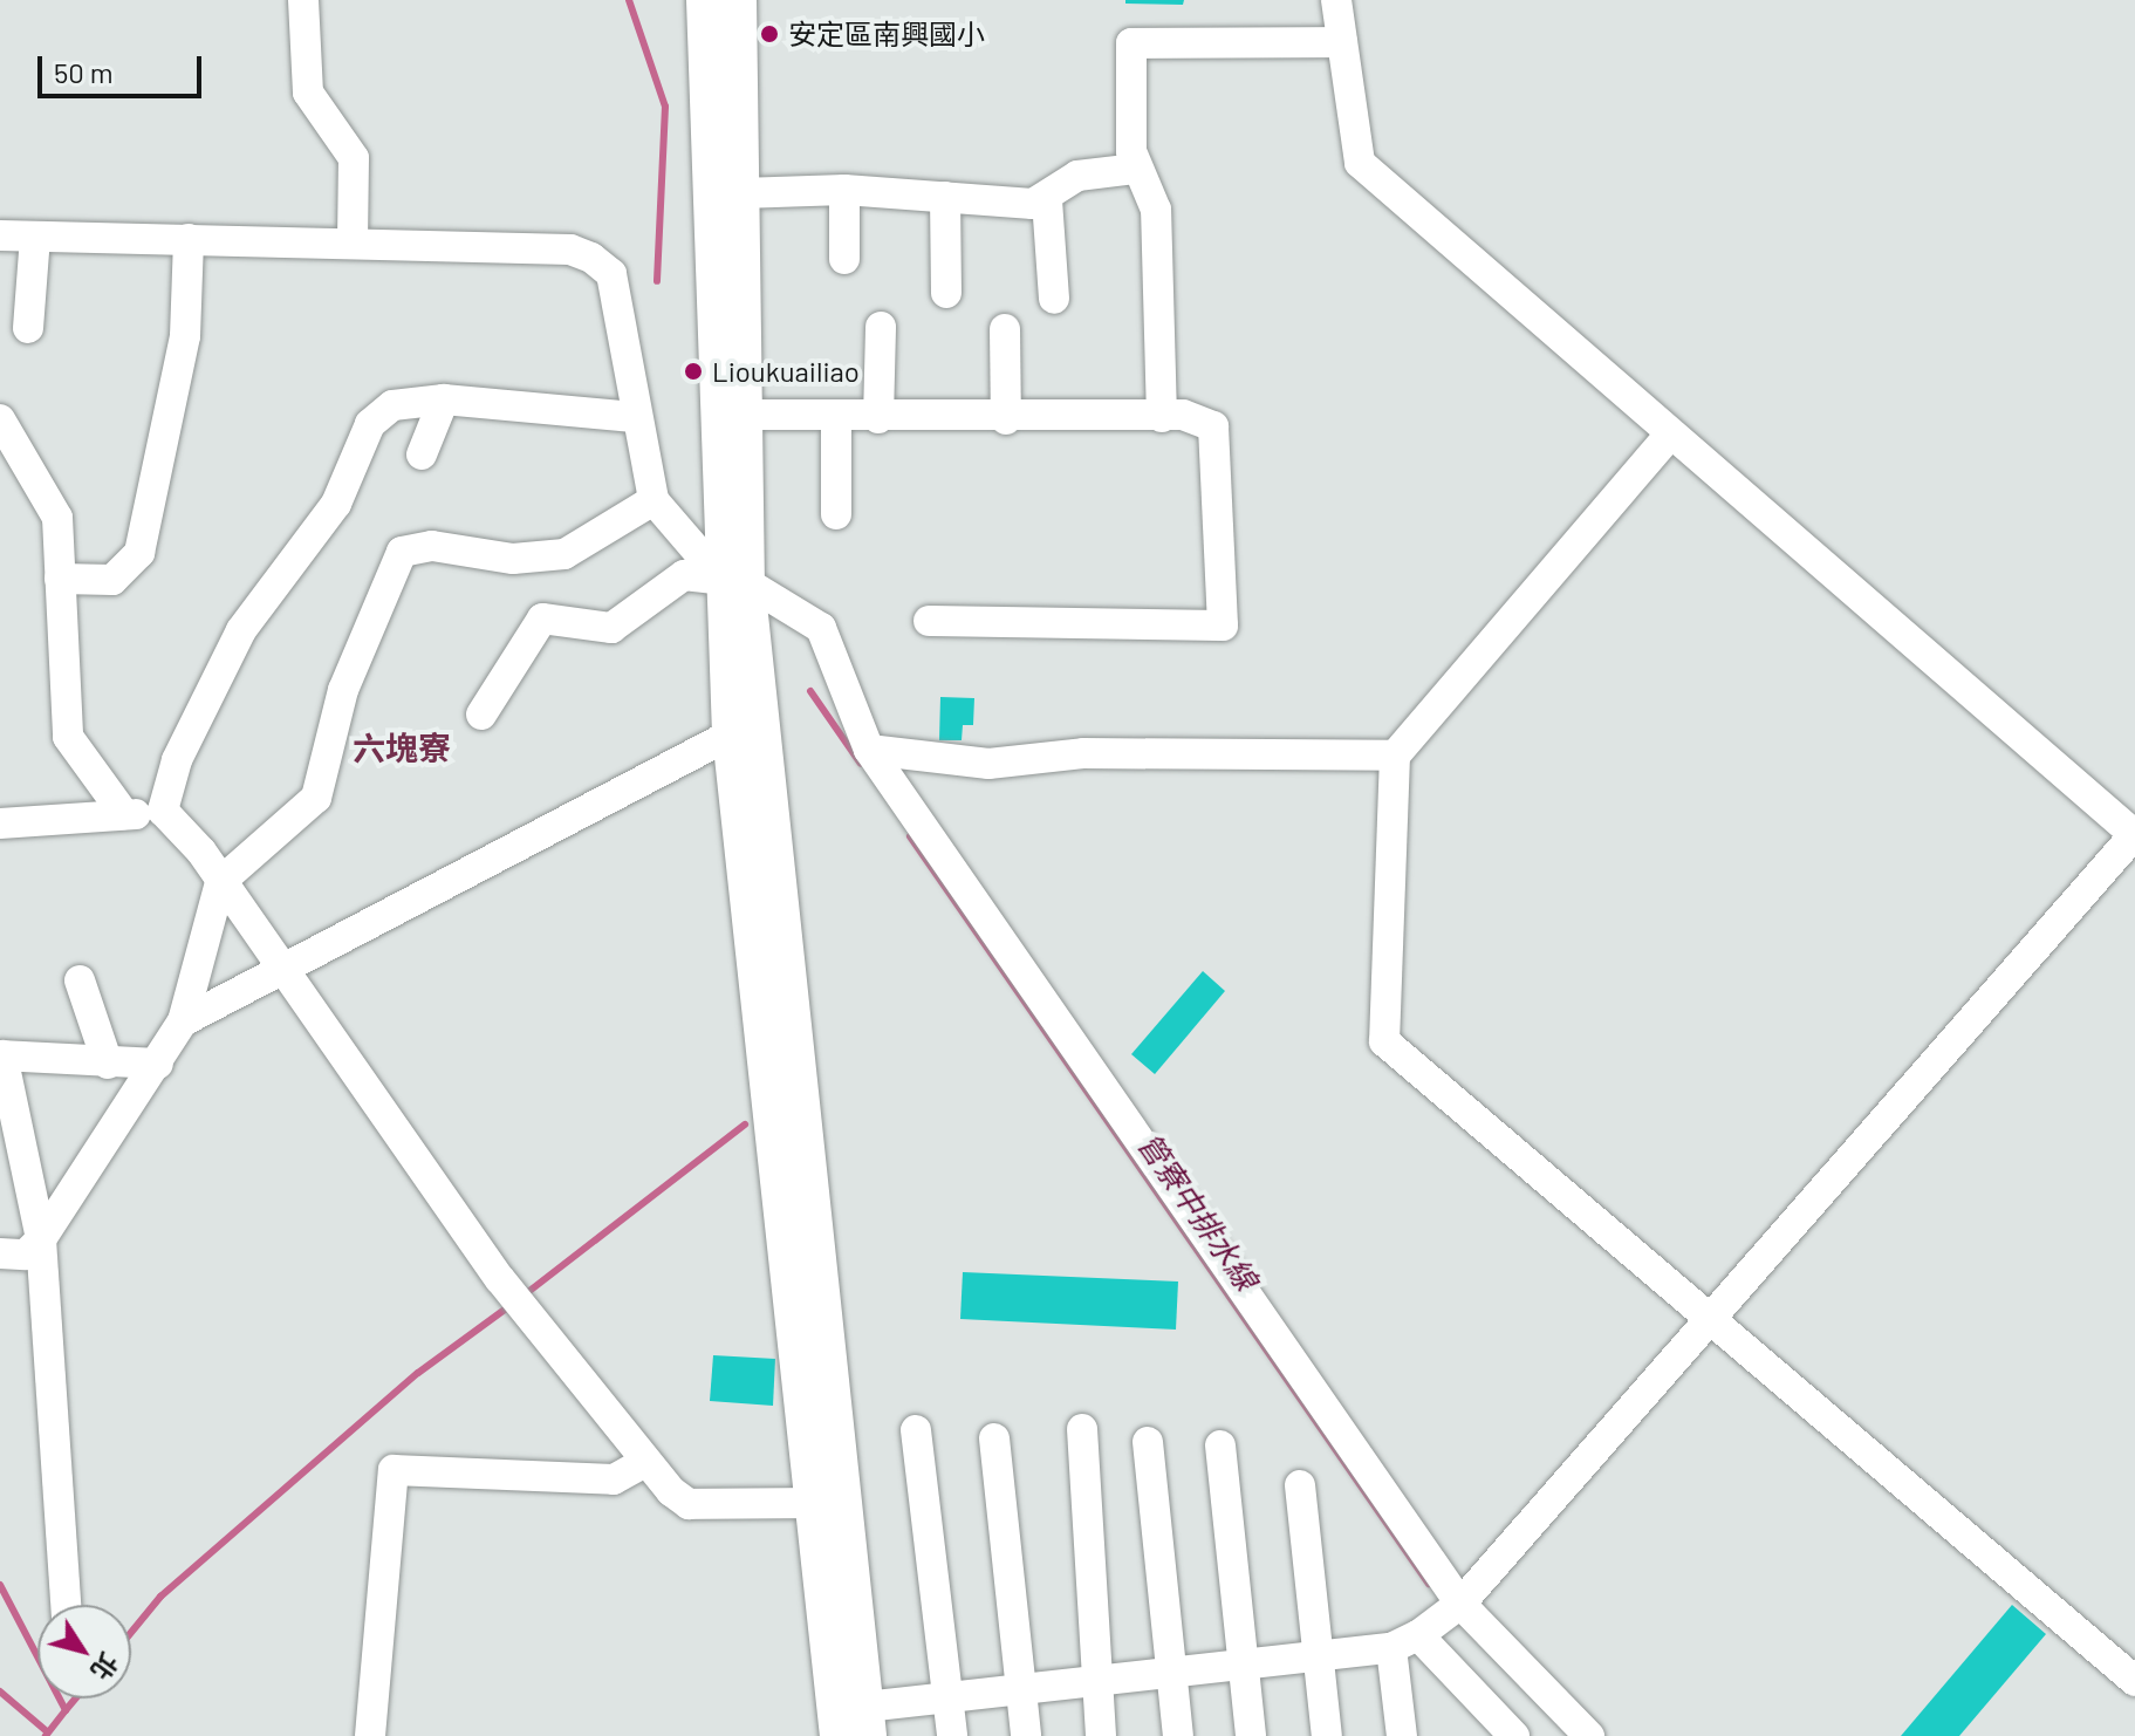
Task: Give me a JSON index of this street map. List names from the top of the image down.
{
  "districts": ["六塊寮"],
  "water": ["管寮中排水線"],
  "places": ["安定區南興國小", "Lioukuailiao"],
  "scale_bar": "50 m",
  "north": "bottom right"
}
